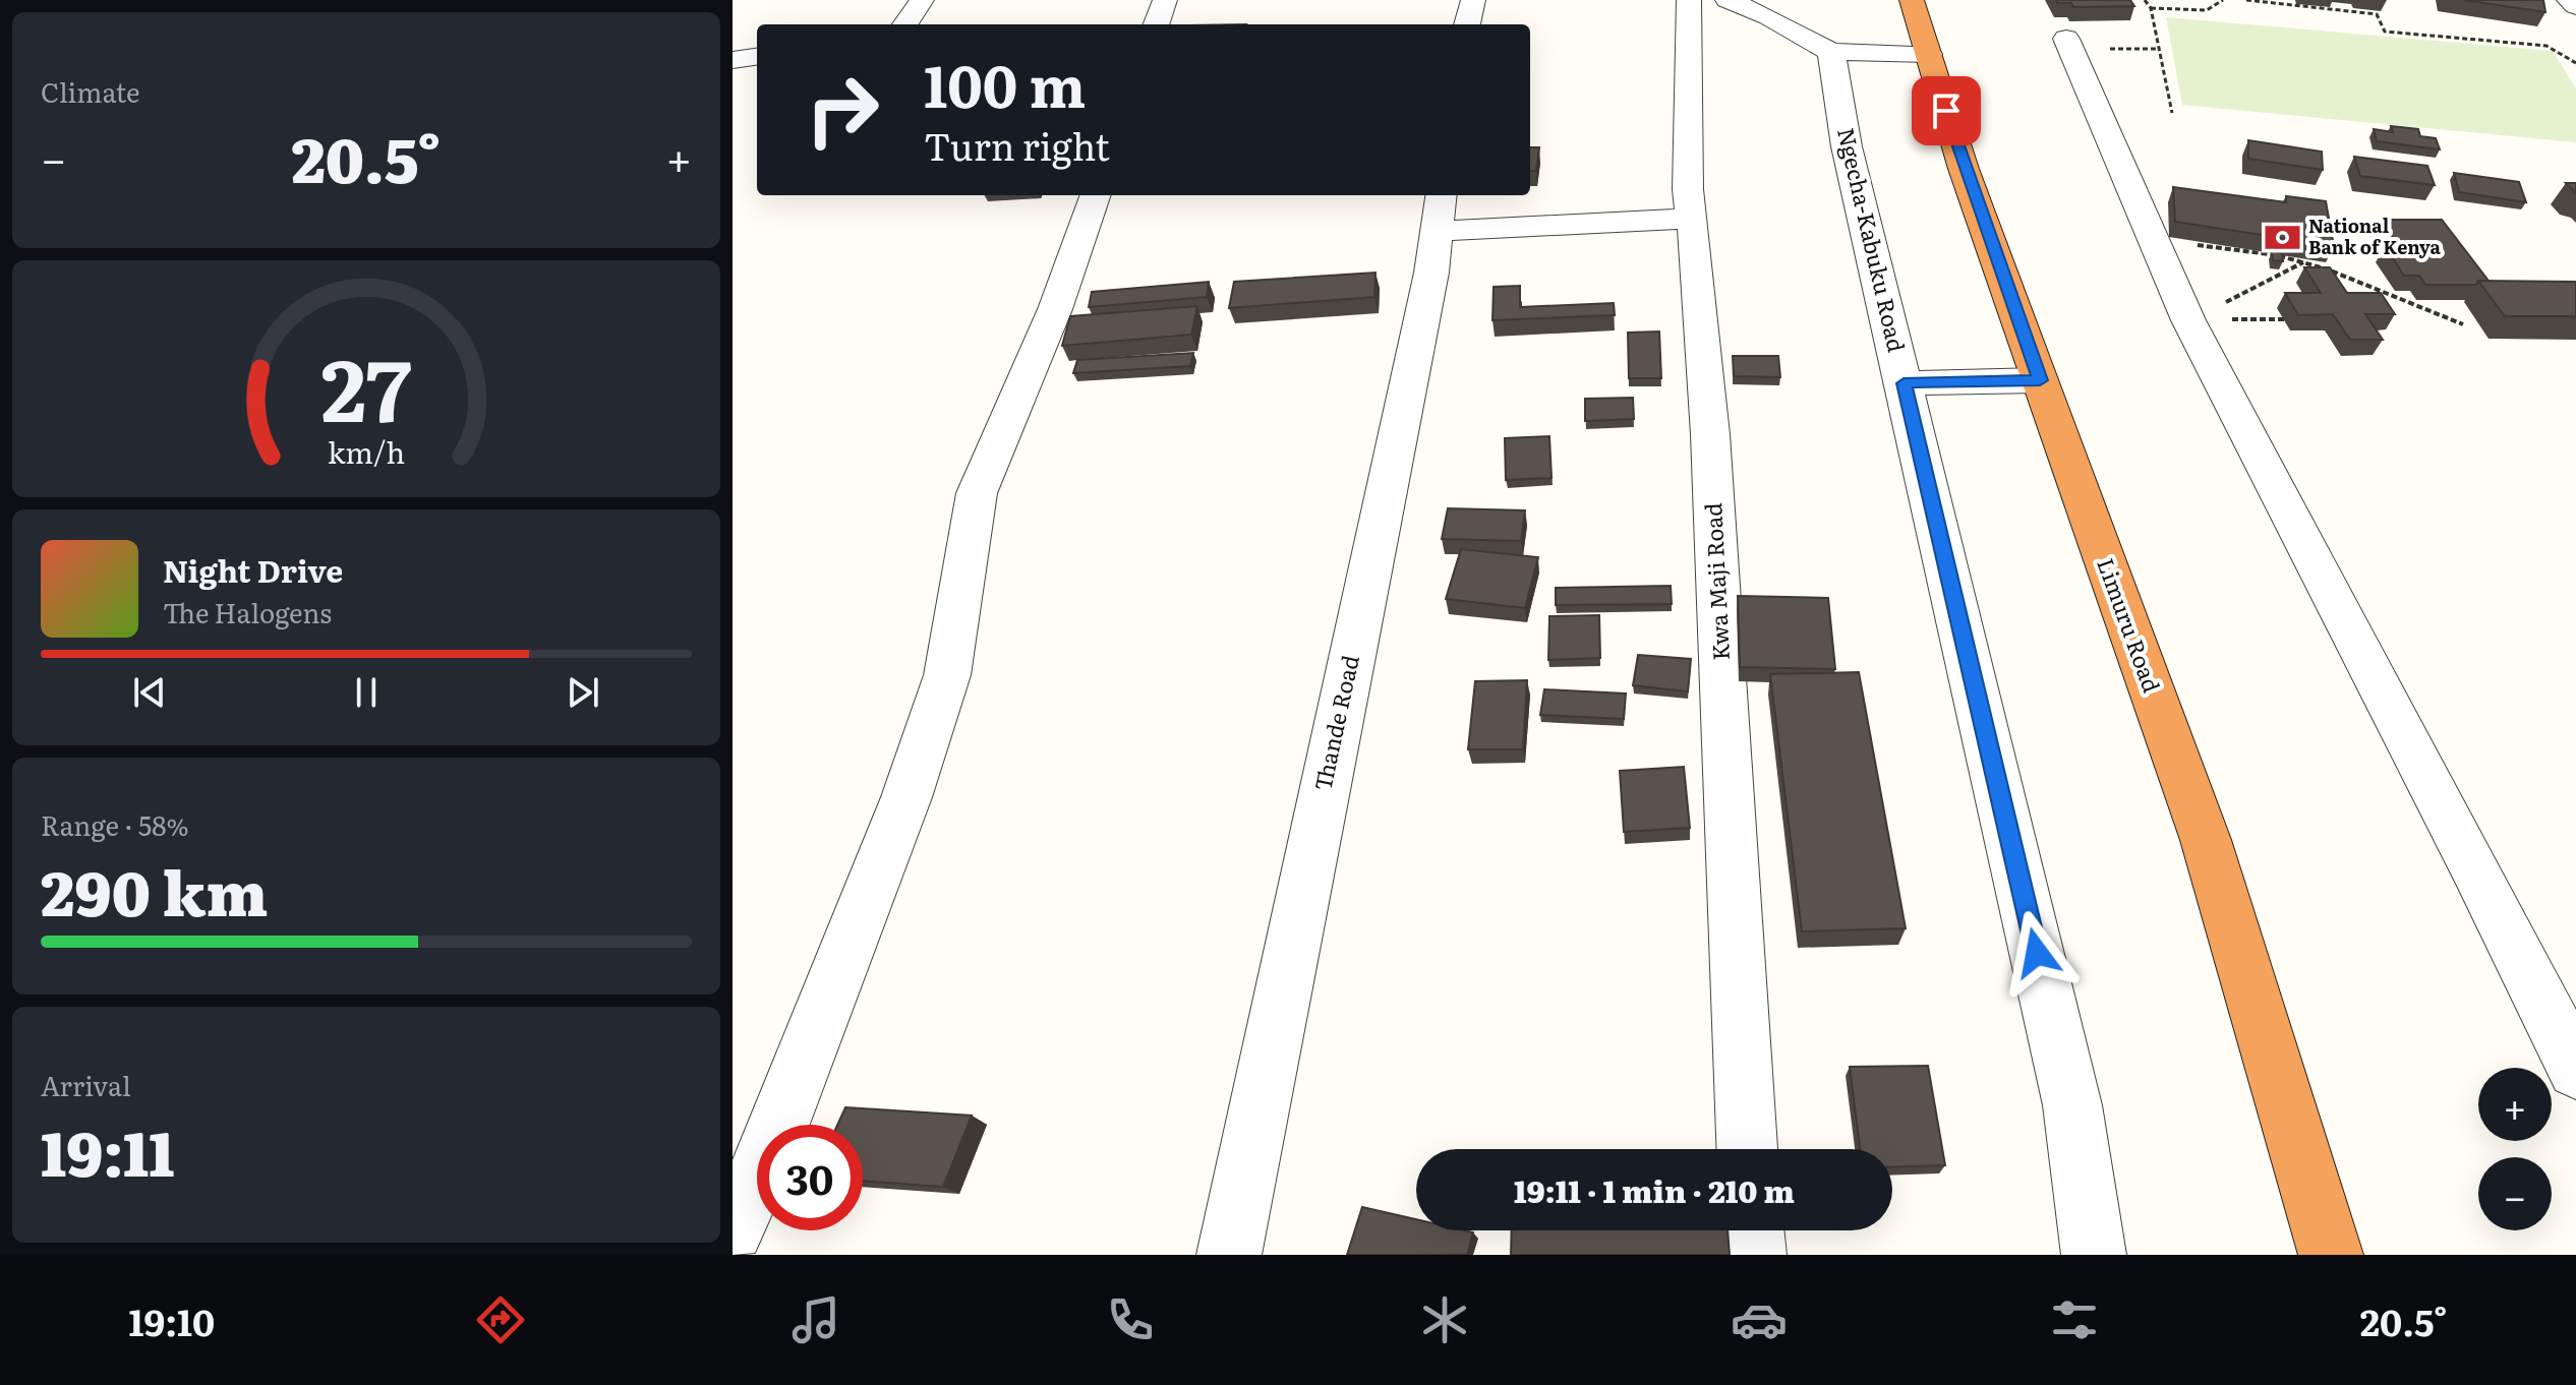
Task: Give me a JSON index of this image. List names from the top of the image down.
{
  "streets": {
    "highway": ["Limuru Road"],
    "street": ["Ngecha-Kabuku Road", "Kwa Maji Road", "Thande Road"]
  },
  "places": {
    "bank": ["National Bank of Kenya"]
  },
  "page": {
    "tile": [
      "Climate",
      ["Range · 58%", "290 km"],
      ["Arrival", "19:11"]
    ],
    "turn": ["100 m", "Turn right"],
    "heat": ["−", "20.5°", "+"],
    "song": ["Night Drive", "The Halogens"],
    "map_buttons": ["+", "−"],
    "limit": "30",
    "trip": "19:11 · 1 min · 210 m",
    "tabs": ["19:10", "20.5°"],
    "gauge": ["27", "km/h"]
  }
}
